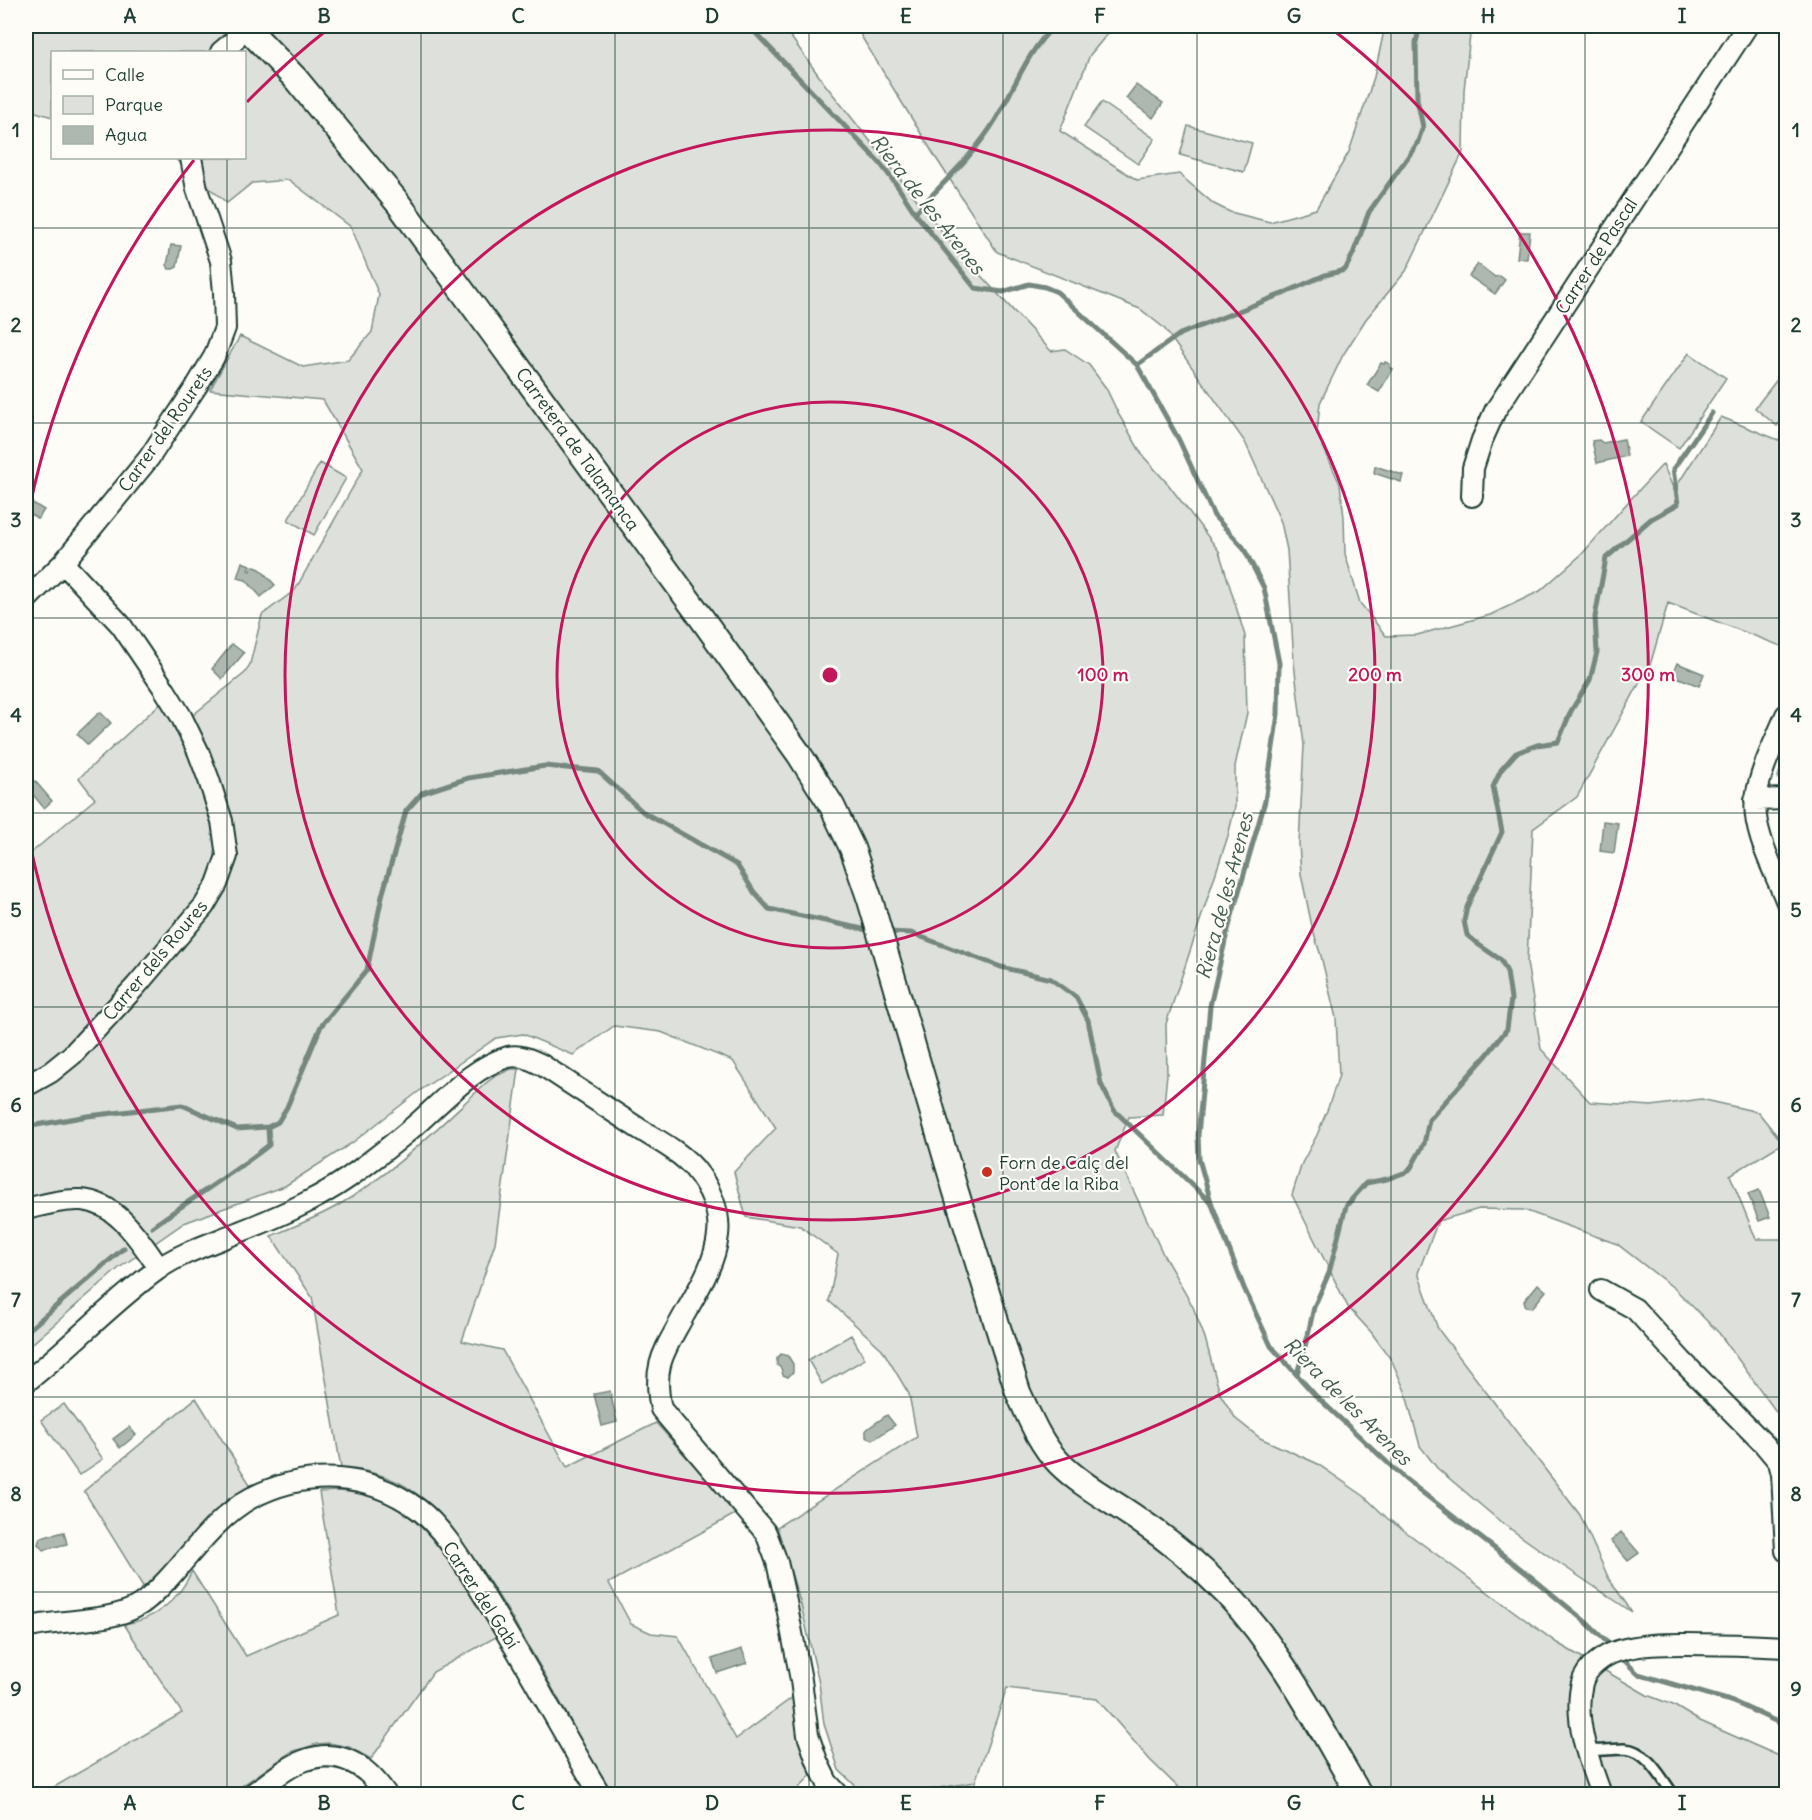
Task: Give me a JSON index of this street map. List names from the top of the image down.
{
  "streets": {
    "street": [
      "Carrer de Pascal",
      "Carrer del Rourets",
      "Carretera de Talamanca",
      "Carrer dels Roures",
      "Carrer del Gabí"
    ]
  },
  "crossings": [
    ["Carrer del Rourets", "Carrer dels Roures"]
  ],
  "water": ["Riera de les Arenes"],
  "places": ["Forn de Calç del Pont de la Riba"],
  "legend": ["Calle", "Parque", "Agua"],
  "grid": {
    "columns": [
      "A",
      "B",
      "C",
      "D",
      "E",
      "F",
      "G",
      "H",
      "I"
    ],
    "rows": [
      "1",
      "2",
      "3",
      "4",
      "5",
      "6",
      "7",
      "8",
      "9"
    ]
  },
  "rings": ["100 m", "200 m", "300 m"]
}
